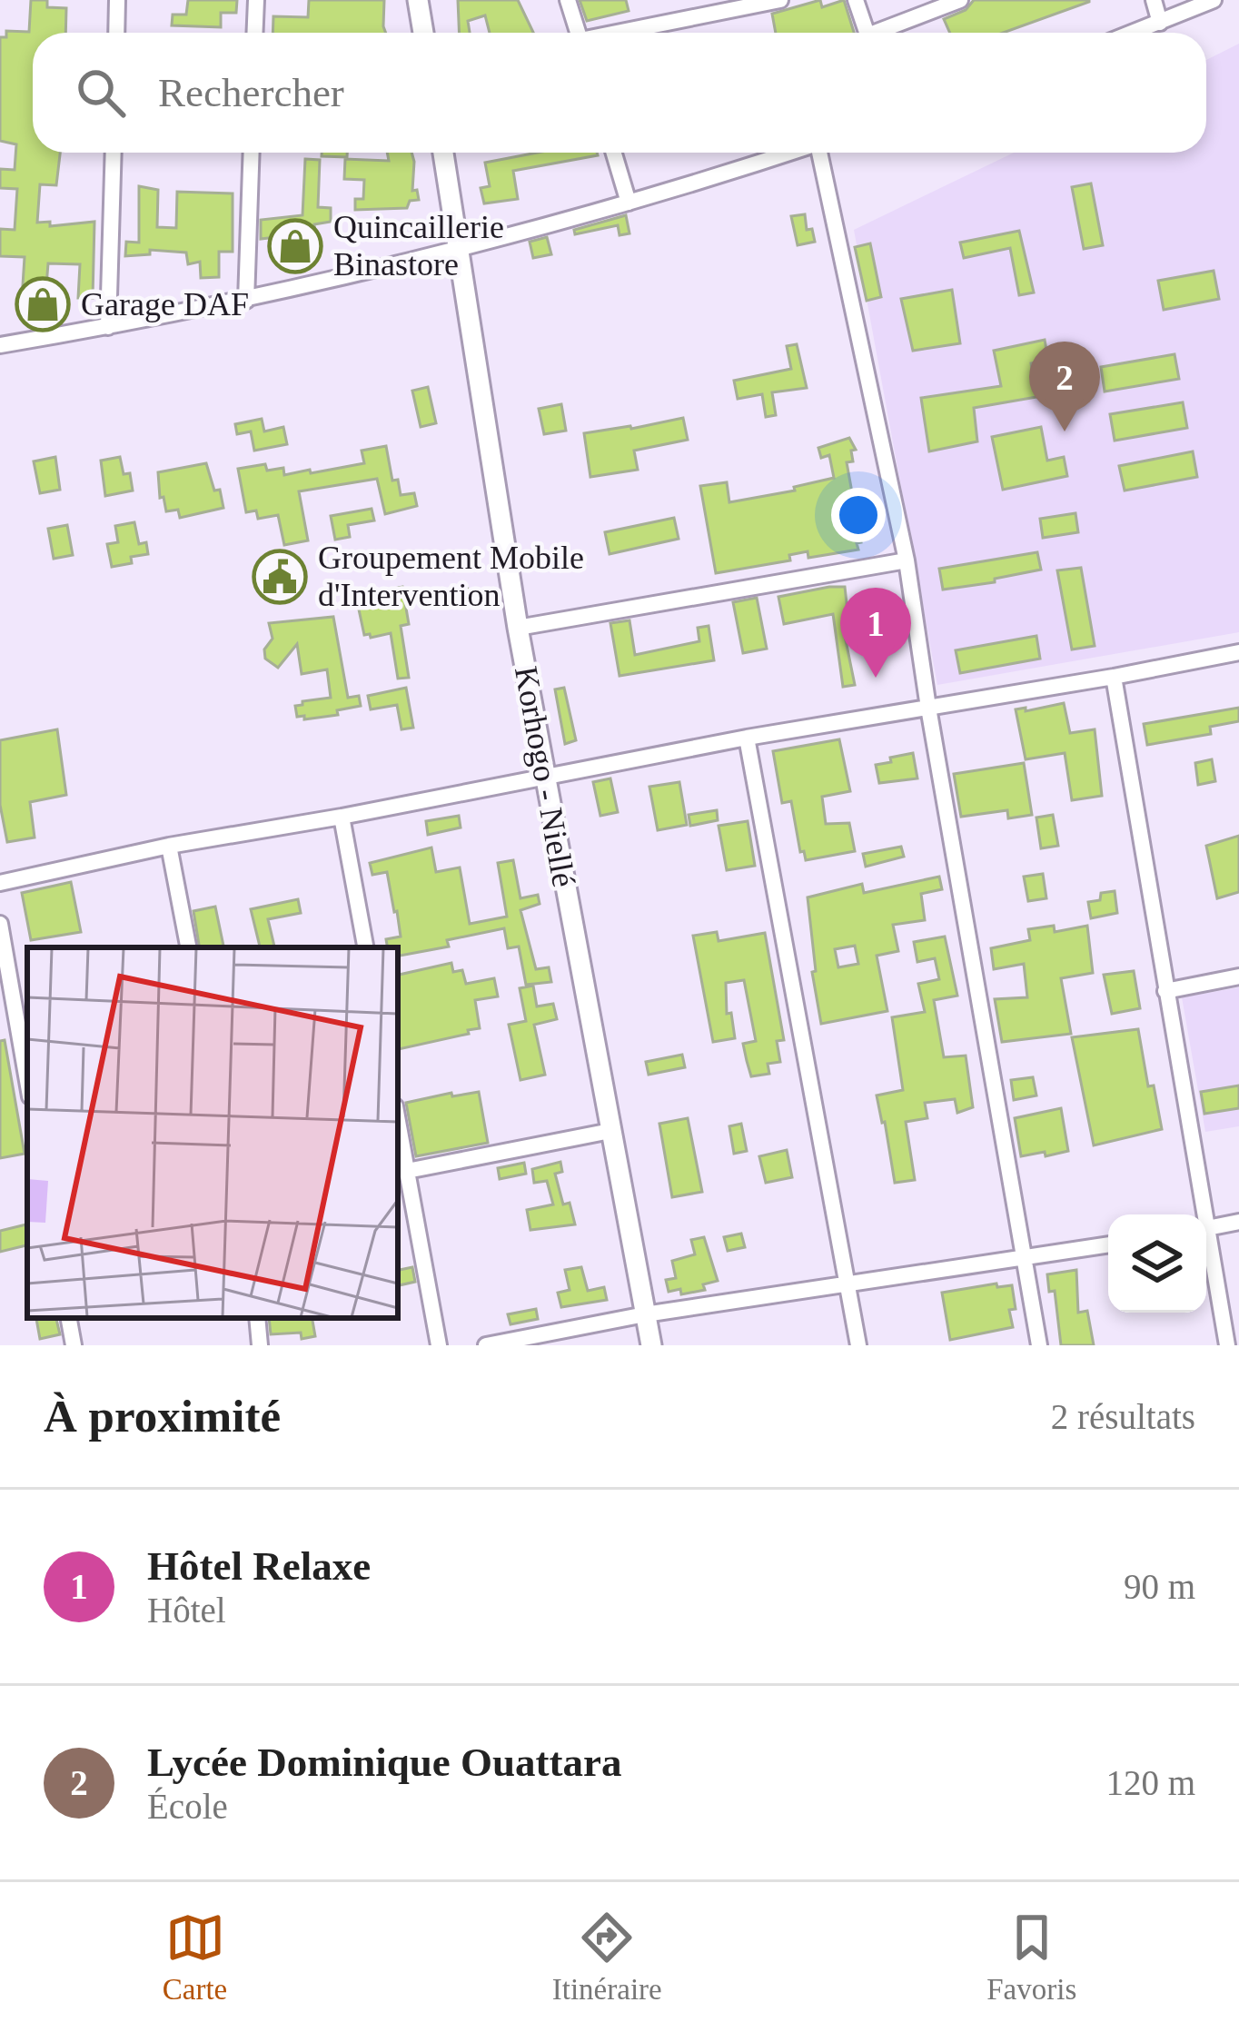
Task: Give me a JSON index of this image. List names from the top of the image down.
{
  "streets": {
    "main road": ["Korhogo - Niellé"]
  },
  "places": {
    "shop": ["Quincaillerie Binastore", "Garage DAF"],
    "public building": ["Groupement Mobile d'Intervention"]
  },
  "page": {
    "search": "Rechercher",
    "pins": ["2", "1"],
    "heading": ["À proximité", "2 résultats"],
    "list": [
      {
        "mark": "1",
        "name": "Hôtel Relaxe",
        "note": "Hôtel",
        "value": "90 m"
      },
      {
        "mark": "2",
        "name": "Lycée Dominique Ouattara",
        "note": "École",
        "value": "120 m"
      }
    ],
    "nav": ["Carte", "Itinéraire", "Favoris"]
  }
}
